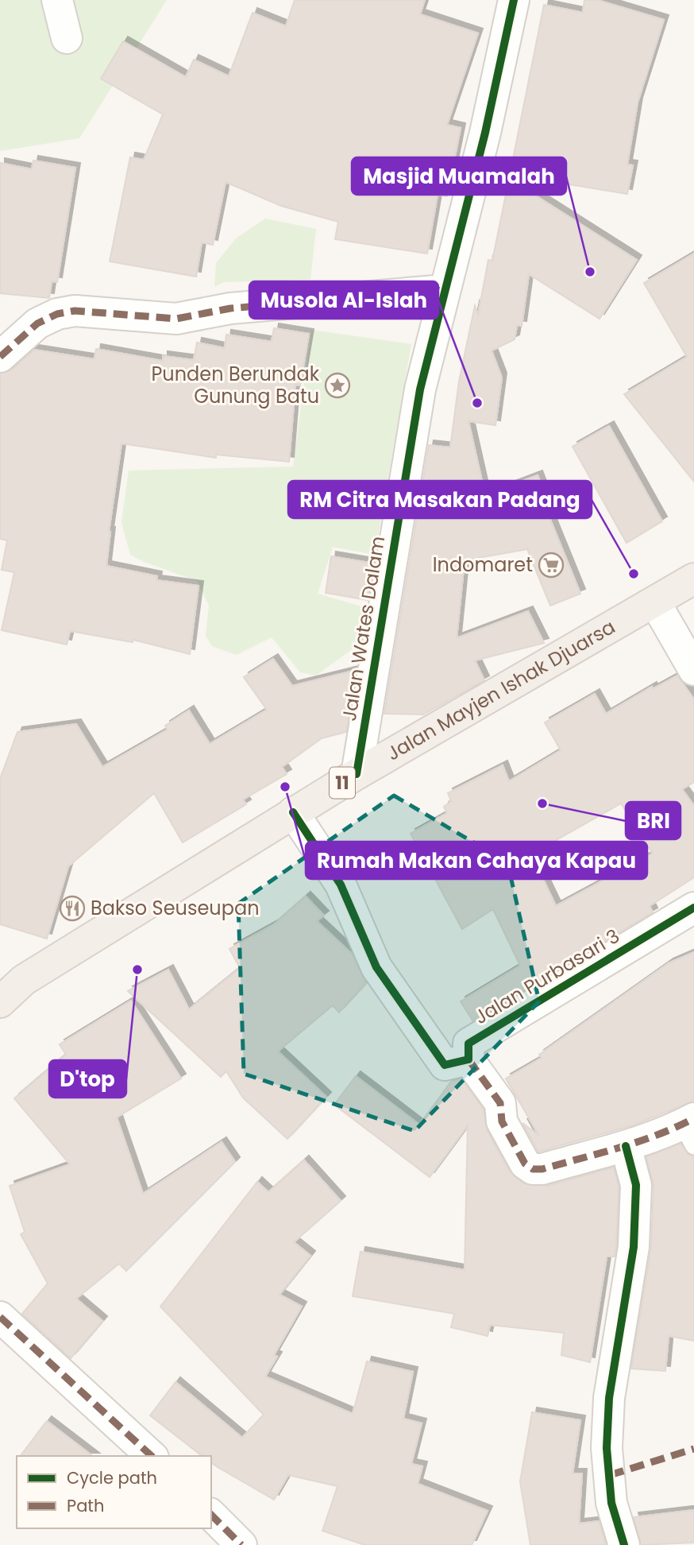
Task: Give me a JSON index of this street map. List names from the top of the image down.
{
  "streets": {
    "main road": ["Jalan Mayjen Ishak Djuarsa", "11"],
    "street": ["Jalan Wates Dalam", "Jalan Purbasari 3"]
  },
  "crossings": [
    ["Jalan Wates Dalam", "Jalan Mayjen Ishak Djuarsa"]
  ],
  "places": {
    "other": [
      "Masjid Muamalah",
      "Musola Al-Islah",
      "RM Citra Masakan Padang",
      "Rumah Makan Cahaya Kapau",
      "BRI",
      "D'top"
    ],
    "place": ["Punden Berundak Gunung Batu"],
    "supermarket": ["Indomaret"],
    "restaurant": ["Bakso Seuseupan"]
  },
  "legend": ["Cycle path", "Path"]
}
